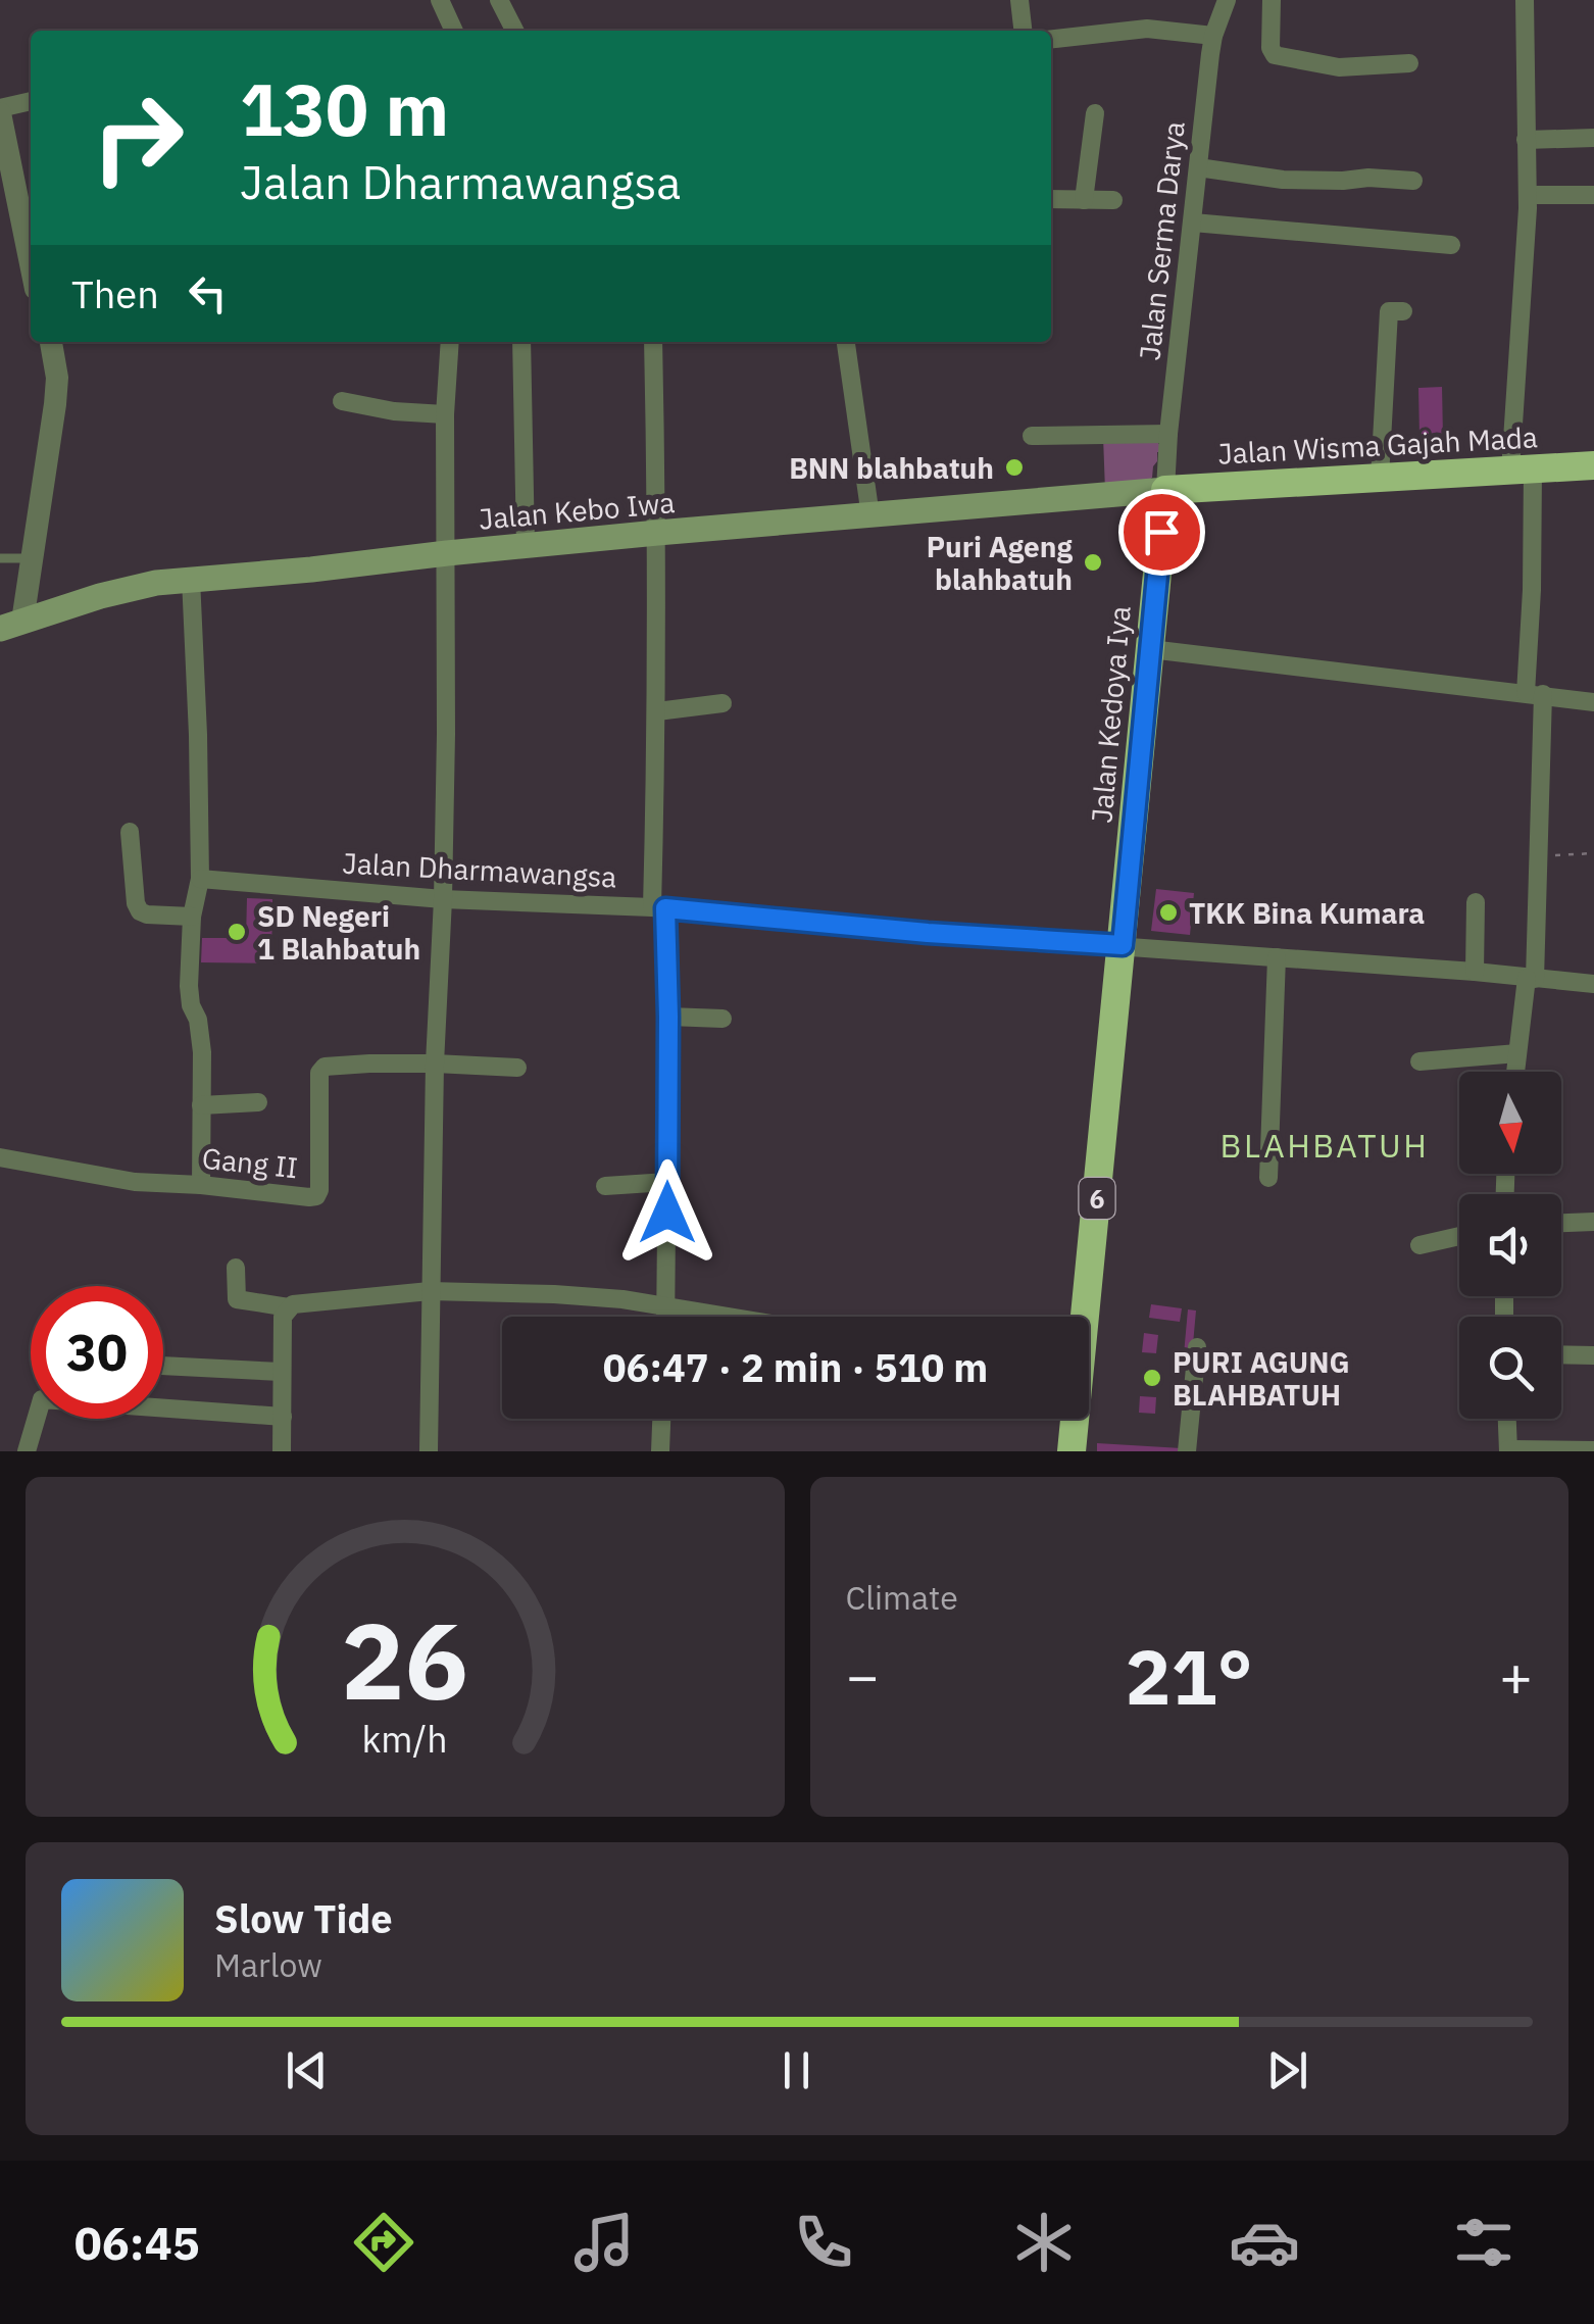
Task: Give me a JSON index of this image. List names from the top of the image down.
{
  "streets": {
    "highway": ["Jalan Wisma Gajah Mada", "Jalan Kedoya Iya", "6"],
    "main road": ["Jalan Kebo Iwa"],
    "street": ["Jalan Serma Darya", "Jalan Dharmawangsa", "Gang II"]
  },
  "crossings": [
    ["Jalan Serma Darya", "Jalan Wisma Gajah Mada"],
    ["Jalan Serma Darya", "Jalan Kebo Iwa"],
    ["Jalan Serma Darya", "Jalan Kedoya Iya"],
    ["Jalan Wisma Gajah Mada", "Jalan Kebo Iwa"],
    ["Jalan Wisma Gajah Mada", "Jalan Kedoya Iya"],
    ["Jalan Kebo Iwa", "Jalan Kedoya Iya"],
    ["Jalan Kedoya Iya", "Jalan Dharmawangsa"],
    ["Jalan Kedoya Iya", "6"],
    ["Jalan Dharmawangsa", "6"]
  ],
  "districts": ["BLAHBATUH"],
  "places": [
    "BNN blahbatuh",
    "Puri Ageng blahbatuh",
    "TKK Bina Kumara",
    "SD Negeri 1 Blahbatuh",
    "PURI AGUNG BLAHBATUH"
  ],
  "north": "bottom",
  "page": {
    "turn": ["130 m", "Jalan Dharmawangsa"],
    "then": "Then",
    "limit": "30",
    "trip": "06:47 · 2 min · 510 m",
    "tile": "Climate",
    "heat": ["−", "21°", "+"],
    "song": ["Slow Tide", "Marlow"],
    "tabs": "06:45",
    "gauge": ["26", "km/h"]
  }
}
